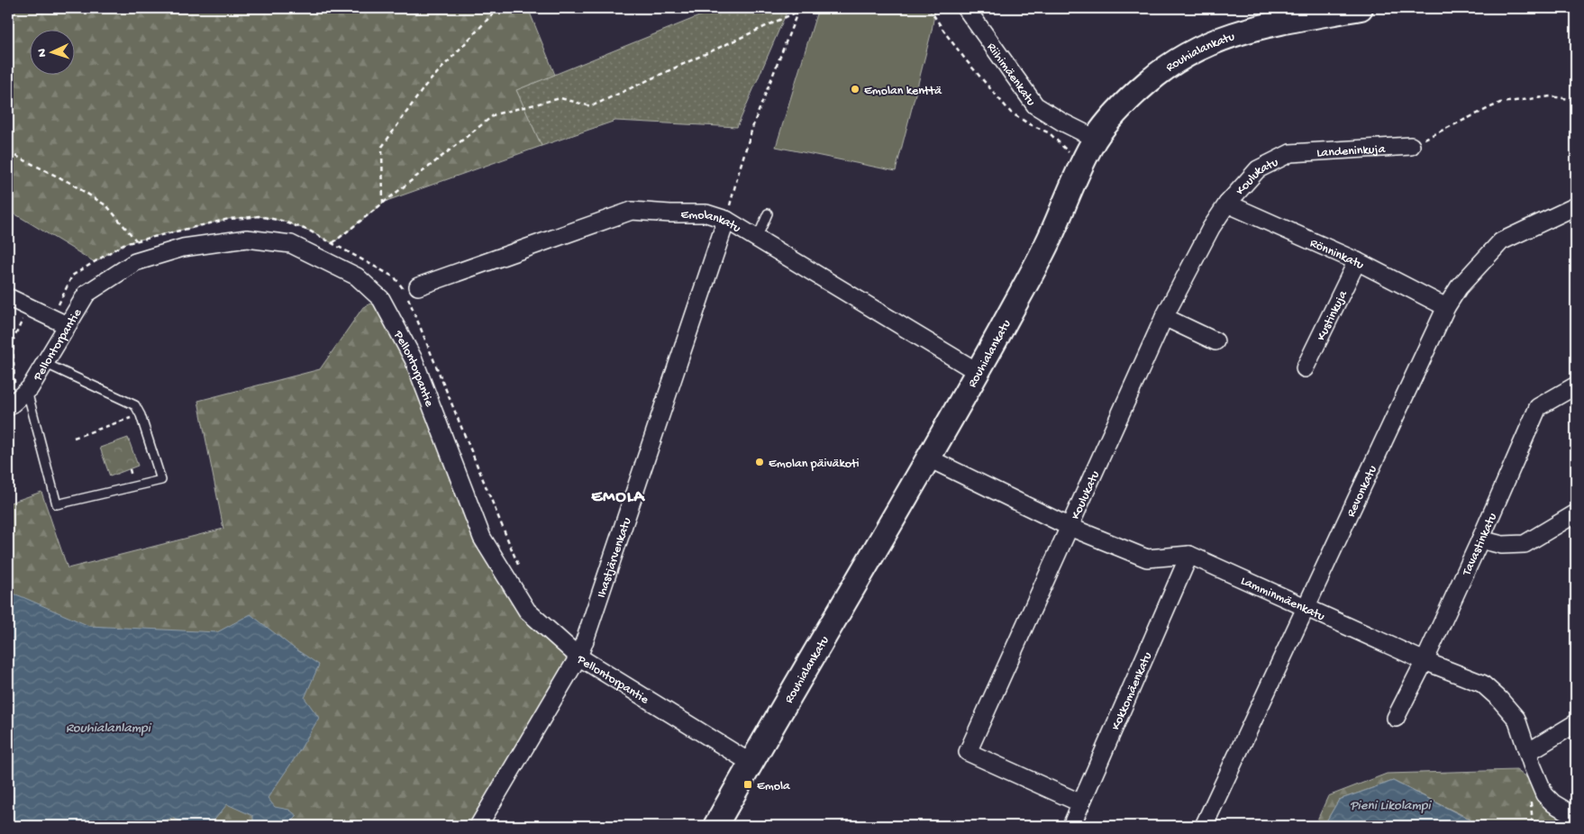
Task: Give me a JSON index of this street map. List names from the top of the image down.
{
  "streets": {
    "street": [
      "Rouhialankatu",
      "Riihimäenkatu",
      "Landeninkuja",
      "Koulukatu",
      "Emolankatu",
      "Rönninkatu",
      "Kustinkuja",
      "Pellontorpantie",
      "Revonkatu",
      "Tavastinkatu",
      "Ihastjärvenkatu",
      "Lamminmäenkatu",
      "Kokkomäenkatu"
    ]
  },
  "crossings": [
    ["Rouhialankatu", "Riihimäenkatu"],
    ["Rouhialankatu", "Emolankatu"],
    ["Rouhialankatu", "Pellontorpantie"],
    ["Rouhialankatu", "Lamminmäenkatu"],
    ["Landeninkuja", "Koulukatu"],
    ["Koulukatu", "Rönninkatu"],
    ["Koulukatu", "Lamminmäenkatu"],
    ["Koulukatu", "Kokkomäenkatu"],
    ["Emolankatu", "Ihastjärvenkatu"],
    ["Rönninkatu", "Kustinkuja"],
    ["Rönninkatu", "Revonkatu"],
    ["Pellontorpantie", "Ihastjärvenkatu"],
    ["Revonkatu", "Lamminmäenkatu"],
    ["Tavastinkatu", "Lamminmäenkatu"],
    ["Lamminmäenkatu", "Kokkomäenkatu"]
  ],
  "districts": ["EMOLA"],
  "water": ["Rouhialanlampi", "Pieni Likolampi"],
  "places": {
    "other": ["Emolan kenttä", "Emolan päiväkoti"],
    "transit": ["Emola"]
  },
  "north": "left"
}
